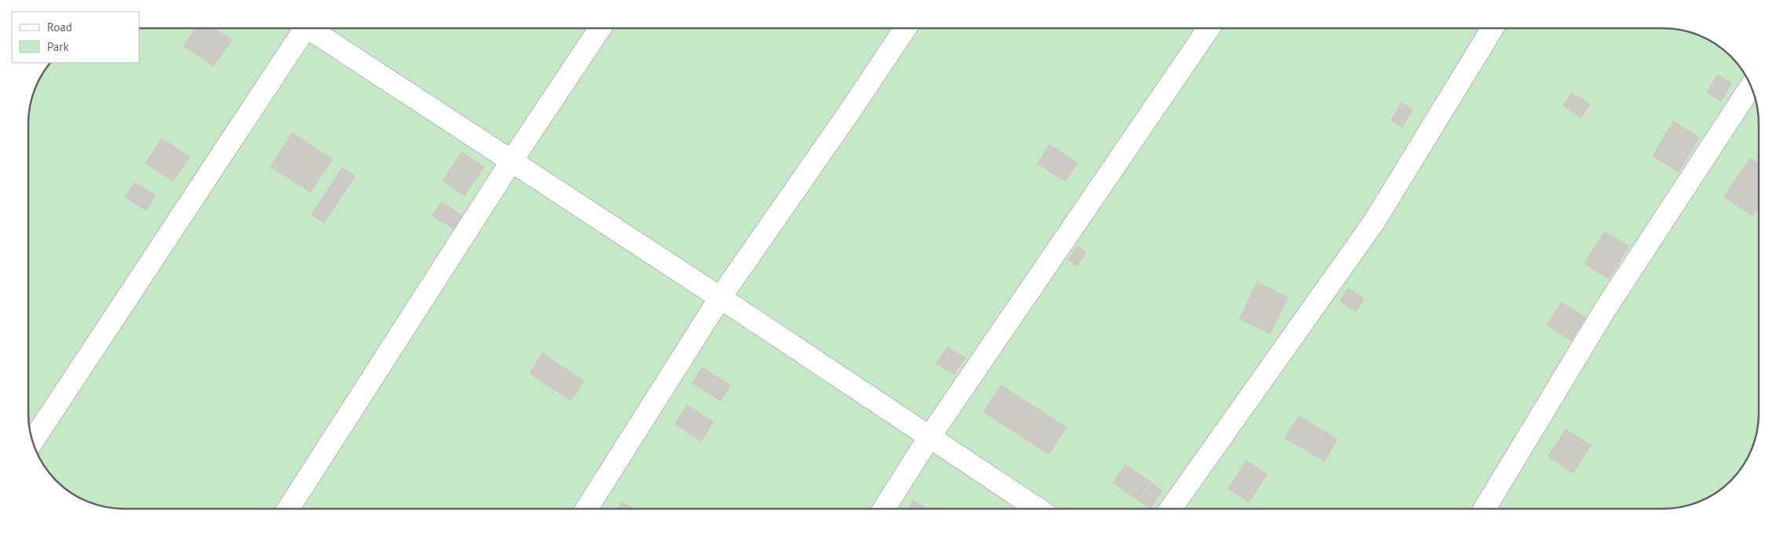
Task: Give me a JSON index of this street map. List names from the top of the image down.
{
  "legend": ["Road", "Park"]
}
